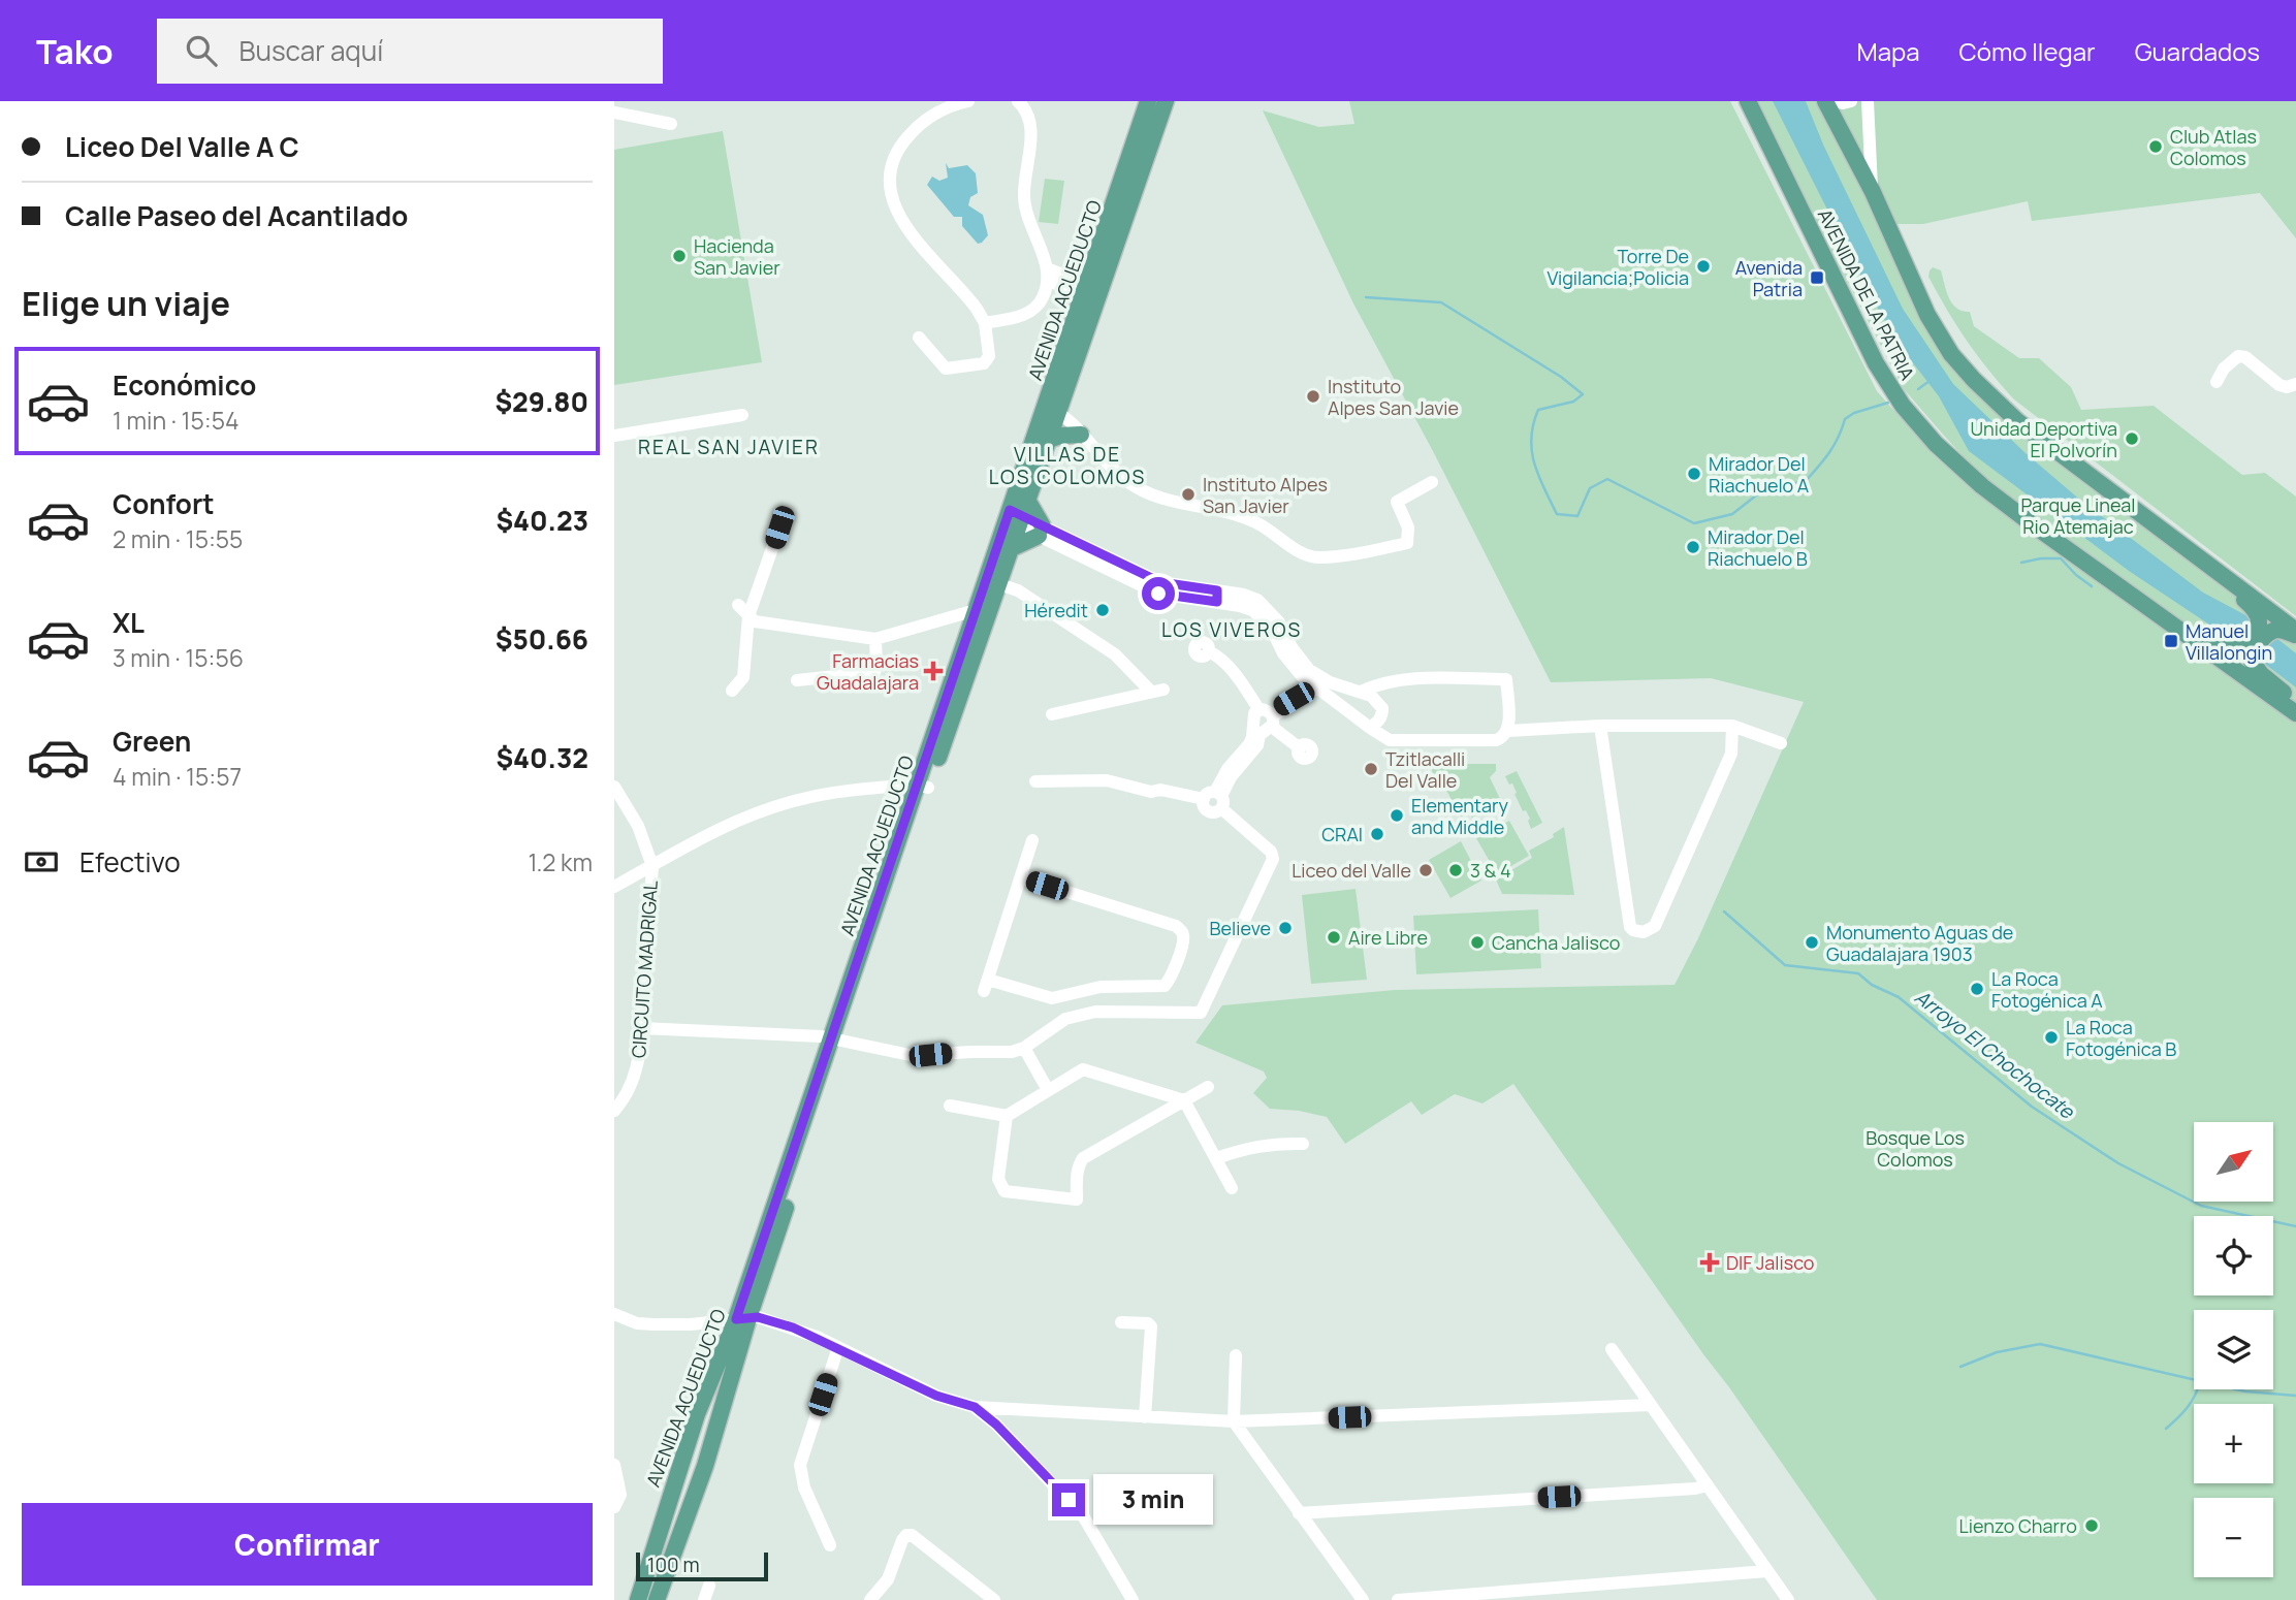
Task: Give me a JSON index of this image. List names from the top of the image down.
{
  "streets": {
    "main road": ["AVENIDA ACUEDUCTO", "AVENIDA DE LA PATRIA"],
    "street": ["CIRCUITO MADRIGAL"]
  },
  "districts": ["REAL SAN JAVIER", "VILLAS DE LOS COLOMOS", "LOS VIVEROS"],
  "water": ["Arroyo El Chochocate"],
  "parks": ["Parque Lineal Rio Atemajac", "Bosque Los Colomos"],
  "places": {
    "other": [
      "Club Atlas Colomos",
      "Hacienda San Javier",
      "Torre De Vigilancia;Policia",
      "Instituto Alpes San Javie",
      "Unidad Deportiva El Polvorín",
      "Mirador Del Riachuelo A",
      "Instituto Alpes San Javier",
      "Mirador Del Riachuelo B",
      "Héredit",
      "Tzitlacalli Del Valle",
      "Elementary and Middle",
      "CRAI",
      "Liceo del Valle",
      "3 & 4",
      "Believe",
      "Aire Libre",
      "Cancha Jalisco",
      "Monumento Aguas de Guadalajara 1903",
      "La Roca Fotogénica A",
      "La Roca Fotogénica B",
      "Lienzo Charro"
    ],
    "transit": ["Avenida Patria", "Manuel Villalongin"],
    "health": ["Farmacias Guadalajara", "DIF Jalisco"]
  },
  "scale_bar": "100 m",
  "north": "top right",
  "page": {
    "header": "Tako",
    "search": "Buscar aquí",
    "nav": ["Mapa", "Cómo llegar", "Guardados"],
    "banner": ["Liceo Del Valle A C", "Calle Paseo del Acantilado"],
    "heading": "Elige un viaje",
    "list": [
      {
        "name": "Económico",
        "note": "1 min · 15:54",
        "value": "$29.80"
      },
      {
        "name": "Confort",
        "note": "2 min · 15:55",
        "value": "$40.23"
      },
      {
        "name": "XL",
        "note": "3 min · 15:56",
        "value": "$50.66"
      },
      {
        "name": "Green",
        "note": "4 min · 15:57",
        "value": "$40.32"
      }
    ],
    "pay": ["Efectivo", "1.2 km"],
    "map_buttons": ["+", "−"],
    "bubble": "3 min",
    "buttons": "Confirmar",
    "scale": "100 m"
  }
}
